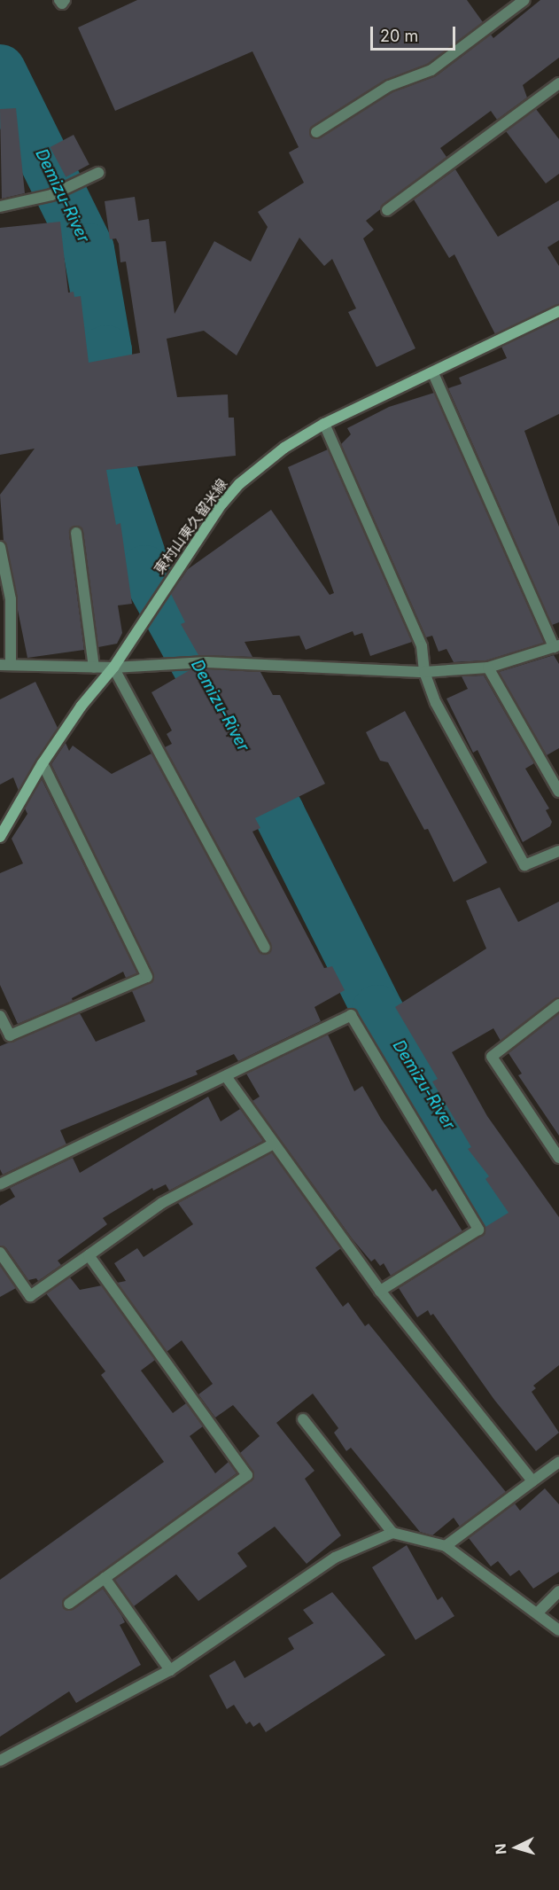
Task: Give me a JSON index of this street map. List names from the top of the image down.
{
  "streets": {
    "main road": ["東村山東久留米線"]
  },
  "water": ["Demizu-River"],
  "scale_bar": "20 m",
  "north": "left"
}
